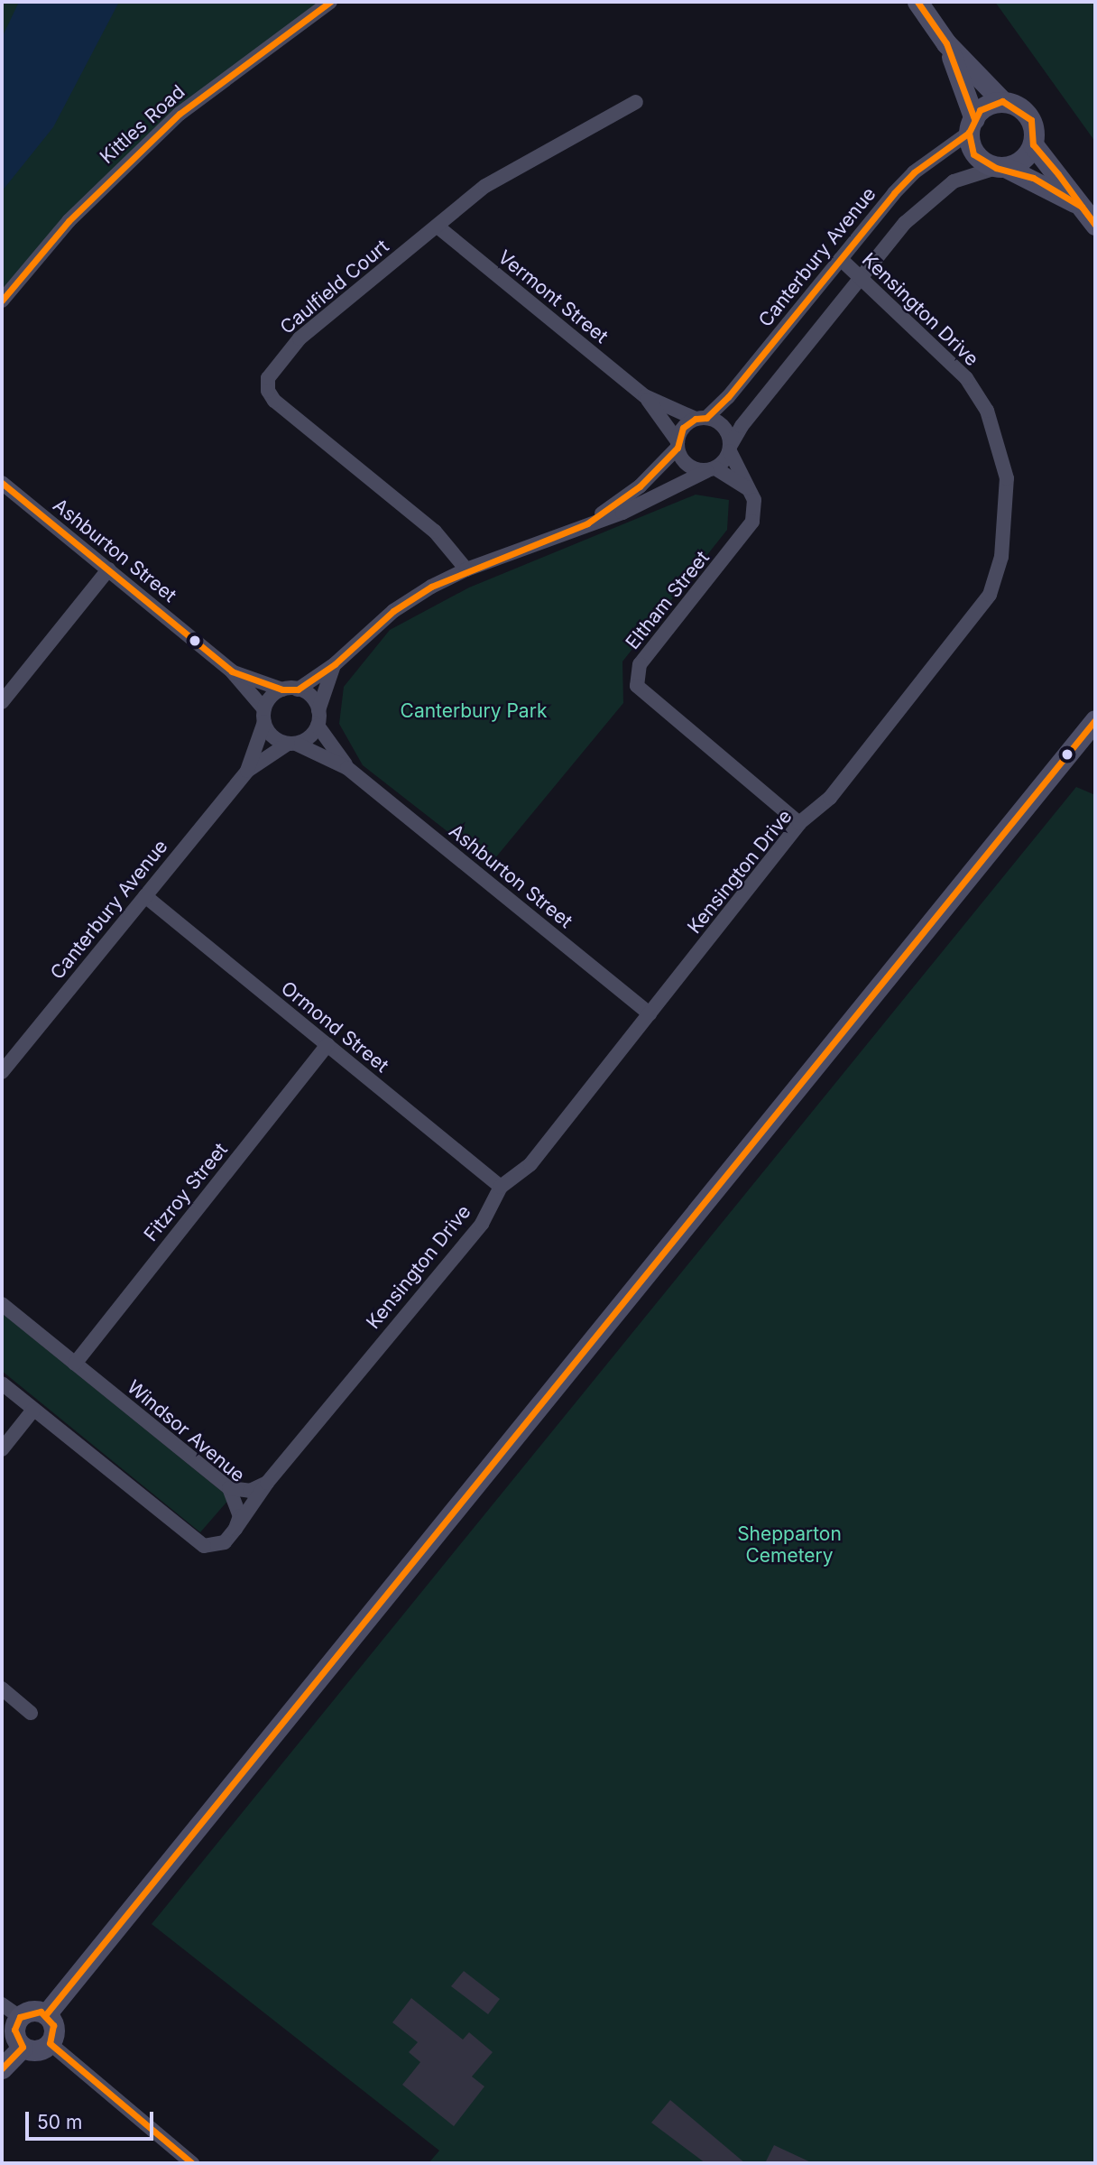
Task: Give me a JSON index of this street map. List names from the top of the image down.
{
  "streets": {
    "street": [
      "Kittles Road",
      "Canterbury Avenue",
      "Caulfield Court",
      "Vermont Street",
      "Kensington Drive",
      "Ashburton Street",
      "Eltham Street",
      "Ormond Street",
      "Fitzroy Street",
      "Windsor Avenue"
    ]
  },
  "crossings": [
    ["Canterbury Avenue", "Vermont Street"],
    ["Canterbury Avenue", "Kensington Drive"],
    ["Canterbury Avenue", "Ashburton Street"],
    ["Canterbury Avenue", "Ormond Street"],
    ["Caulfield Court", "Vermont Street"],
    ["Kensington Drive", "Ashburton Street"],
    ["Kensington Drive", "Eltham Street"],
    ["Kensington Drive", "Ormond Street"],
    ["Kensington Drive", "Windsor Avenue"],
    ["Ormond Street", "Fitzroy Street"],
    ["Fitzroy Street", "Windsor Avenue"]
  ],
  "parks": ["Canterbury Park", "Shepparton Cemetery"],
  "scale_bar": "50 m"
}
